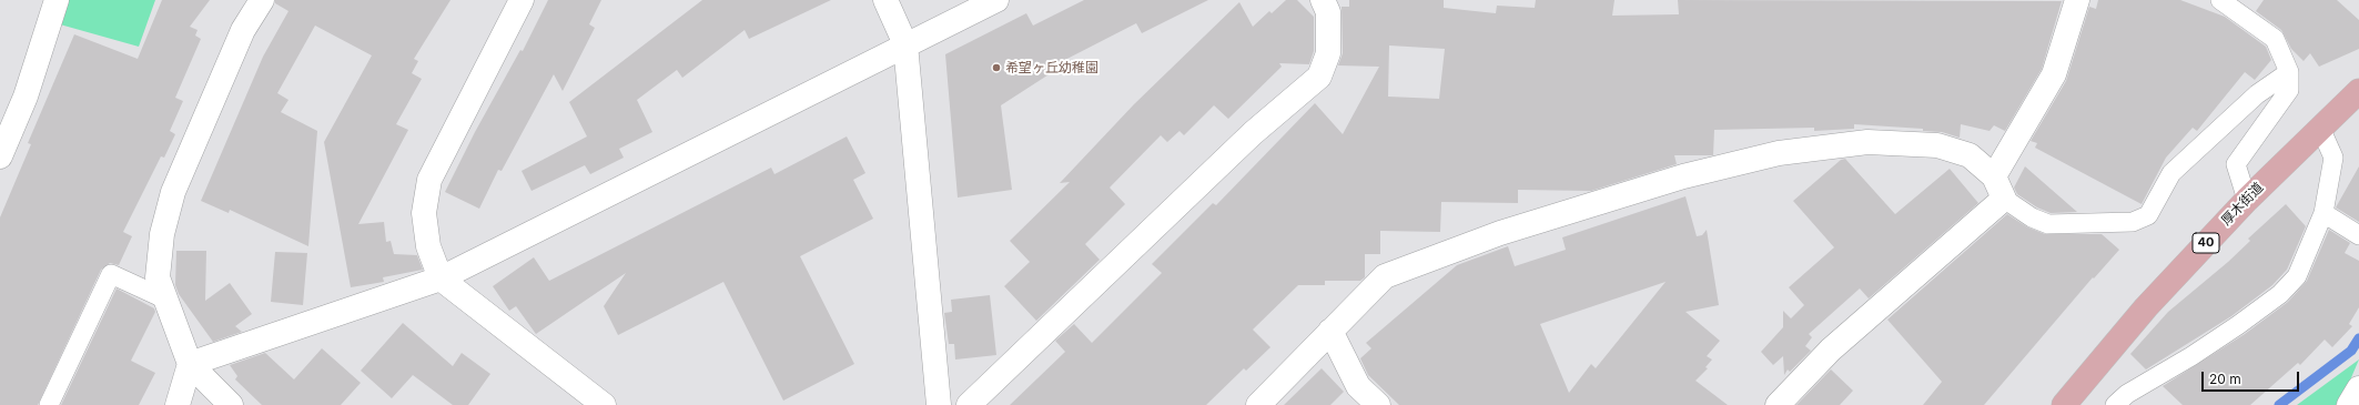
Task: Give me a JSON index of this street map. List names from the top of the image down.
{
  "streets": {
    "main road": ["厚木街道", "40"]
  },
  "places": ["希望ヶ丘幼稚園"],
  "scale_bar": "20 m"
}
